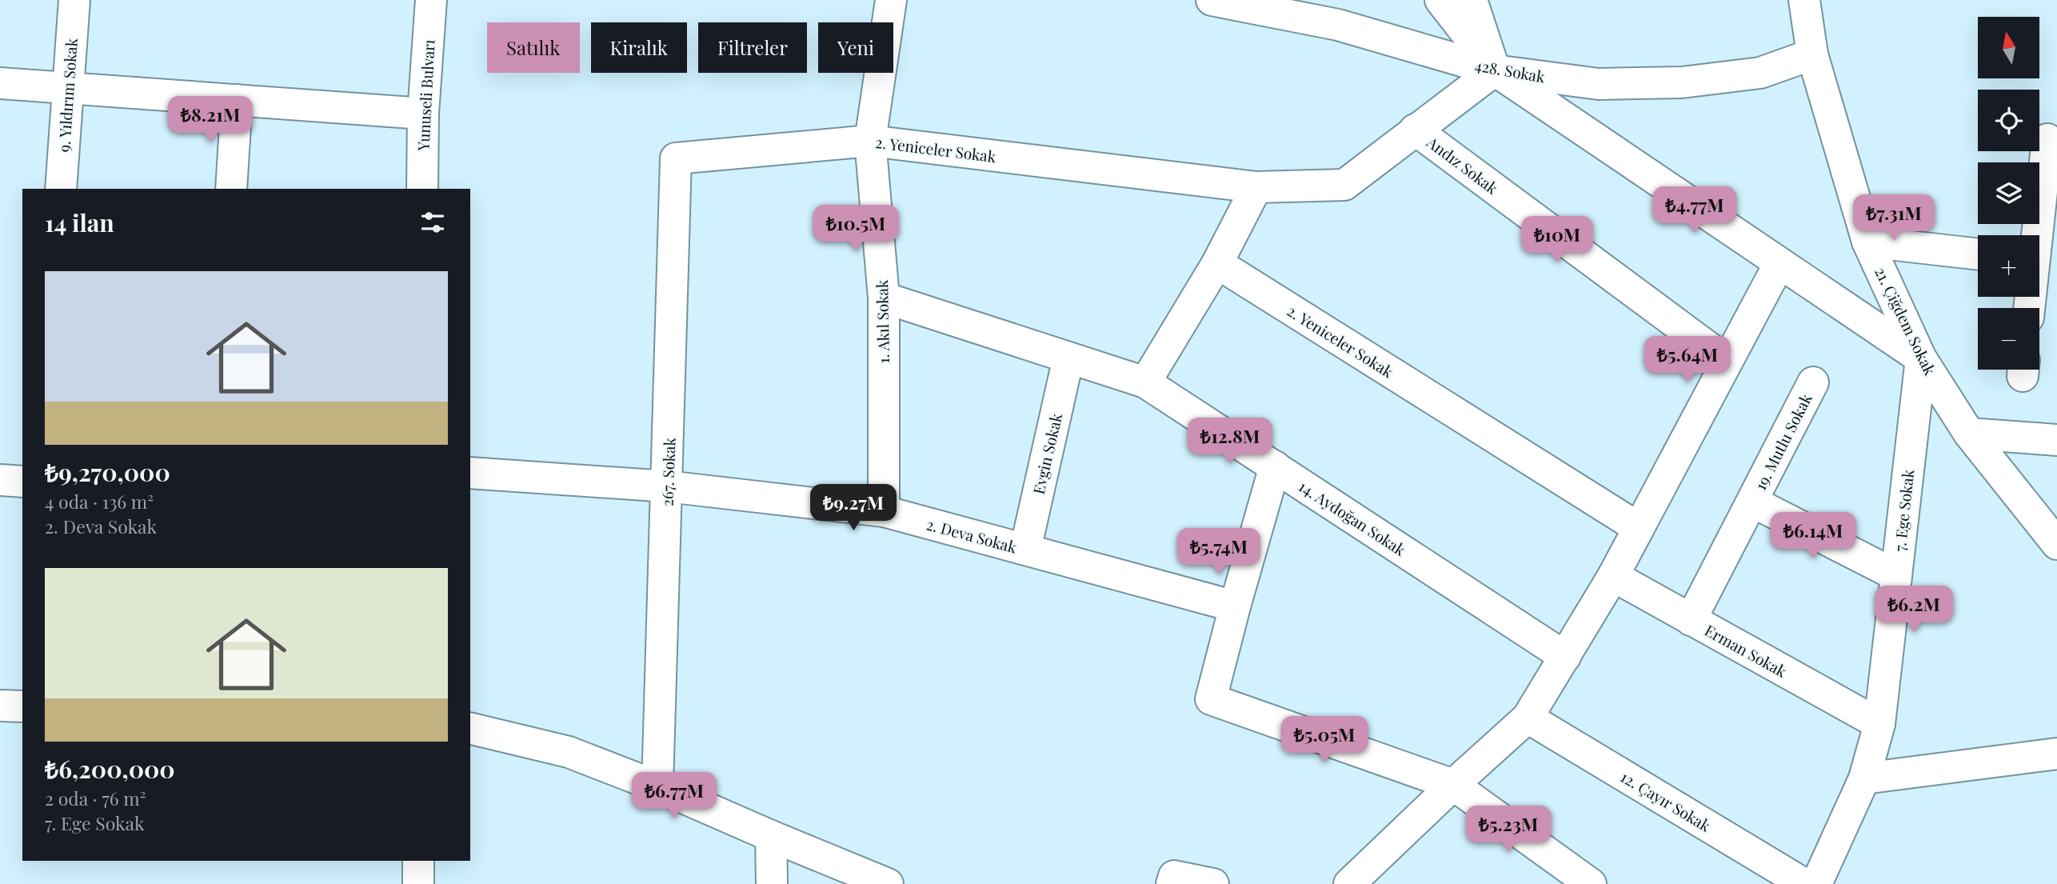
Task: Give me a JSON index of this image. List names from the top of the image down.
{
  "streets": {
    "street": [
      "428. Sokak",
      "9. Yıldırım Sokak",
      "Yunuseli Bulvarı",
      "2. Yeniceler Sokak",
      "Andız Sokak",
      "21. Çiğdem Sokak",
      "1. Akıl Sokak",
      "19. Mutlu Sokak",
      "Evgin Sokak",
      "267. Sokak",
      "7. Ege Sokak",
      "14. Aydoğan Sokak",
      "2. Deva Sokak",
      "Erman Sokak",
      "12. Çayır Sokak"
    ]
  },
  "crossings": [
    ["428. Sokak", "2. Yeniceler Sokak"],
    ["428. Sokak", "21. Çiğdem Sokak"],
    ["2. Yeniceler Sokak", "Andız Sokak"],
    ["2. Yeniceler Sokak", "1. Akıl Sokak"],
    ["2. Yeniceler Sokak", "267. Sokak"],
    ["21. Çiğdem Sokak", "7. Ege Sokak"],
    ["1. Akıl Sokak", "14. Aydoğan Sokak"],
    ["1. Akıl Sokak", "2. Deva Sokak"],
    ["19. Mutlu Sokak", "Erman Sokak"],
    ["Evgin Sokak", "14. Aydoğan Sokak"],
    ["Evgin Sokak", "2. Deva Sokak"],
    ["267. Sokak", "2. Deva Sokak"],
    ["7. Ege Sokak", "Erman Sokak"]
  ],
  "north": "top",
  "page": {
    "map_buttons": ["+", "−"],
    "chip": [
      "Satılık",
      "Kiralık",
      "Filtreler",
      "Yeni"
    ],
    "price": [
      "₺8.21M",
      "₺4.77M",
      "₺7.31M",
      "₺10.5M",
      "₺10M",
      "₺5.64M",
      "₺12.8M",
      "₺9.27M",
      "₺6.14M",
      "₺5.74M",
      "₺6.2M",
      "₺5.05M",
      "₺6.77M",
      "₺5.23M"
    ],
    "heading": "14 ilan",
    "list": [
      {
        "name": "₺9,270,000",
        "note": "4 oda · 136 m² · 2. Deva Sokak"
      },
      {
        "name": "₺6,200,000",
        "note": "2 oda · 76 m² · 7. Ege Sokak"
      }
    ]
  }
}
